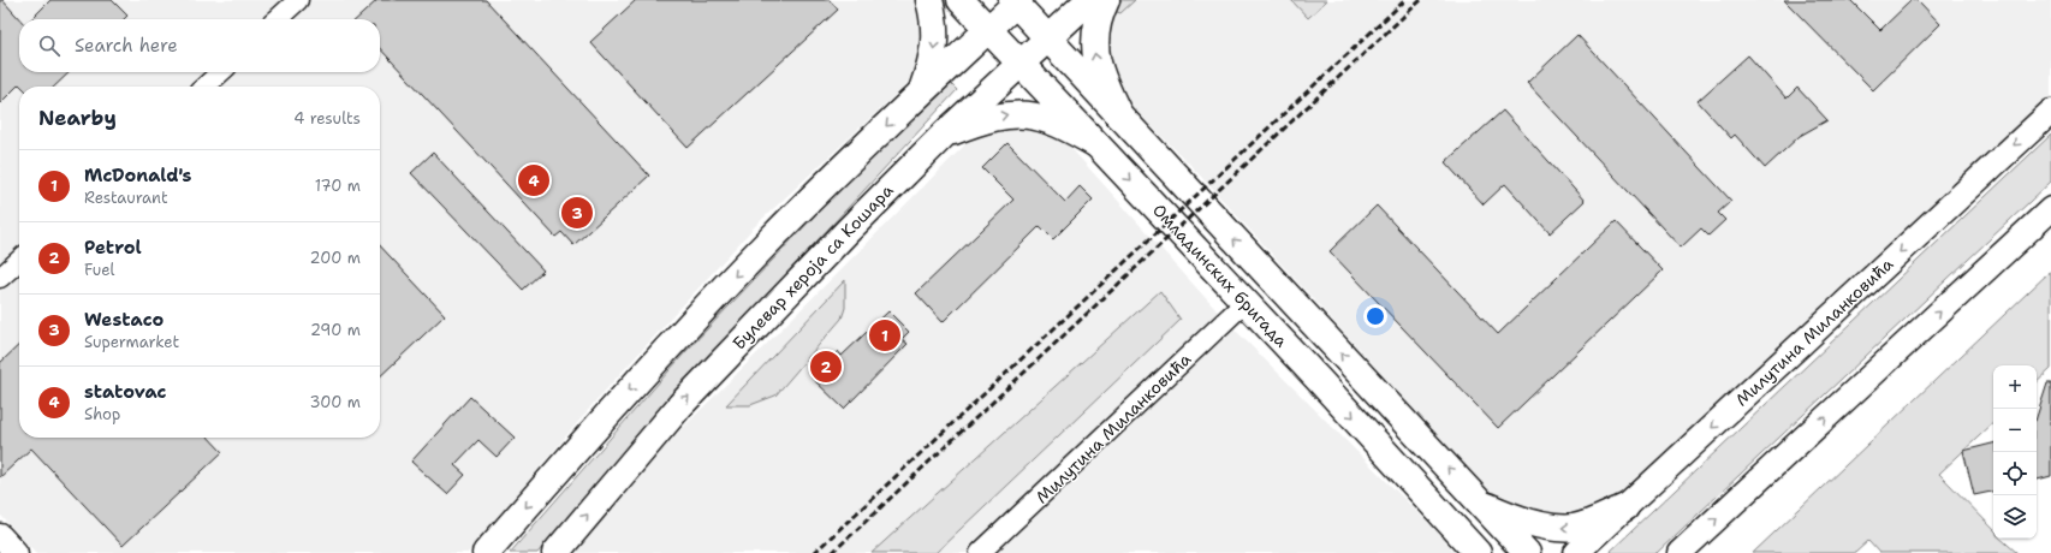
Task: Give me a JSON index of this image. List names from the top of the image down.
{
  "streets": {
    "main road": ["Булевар хероја са Кошара", "Омладинских бригада"],
    "street": ["Милутина Миланковића"]
  },
  "crossings": [
    ["Булевар хероја са Кошара", "Омладинских бригада"],
    ["Омладинских бригада", "Милутина Миланковића"]
  ],
  "page": {
    "search": "Search here",
    "heading": ["Nearby", "4 results"],
    "list": [
      {
        "mark": "1",
        "name": "McDonald's",
        "note": "Restaurant",
        "value": "170 m"
      },
      {
        "mark": "2",
        "name": "Petrol",
        "note": "Fuel",
        "value": "200 m"
      },
      {
        "mark": "3",
        "name": "Westaco",
        "note": "Supermarket",
        "value": "290 m"
      },
      {
        "mark": "4",
        "name": "statovac",
        "note": "Shop",
        "value": "300 m"
      }
    ],
    "pins": [
      "4",
      "3",
      "1",
      "2"
    ],
    "map_buttons": ["+", "−"]
  }
}
